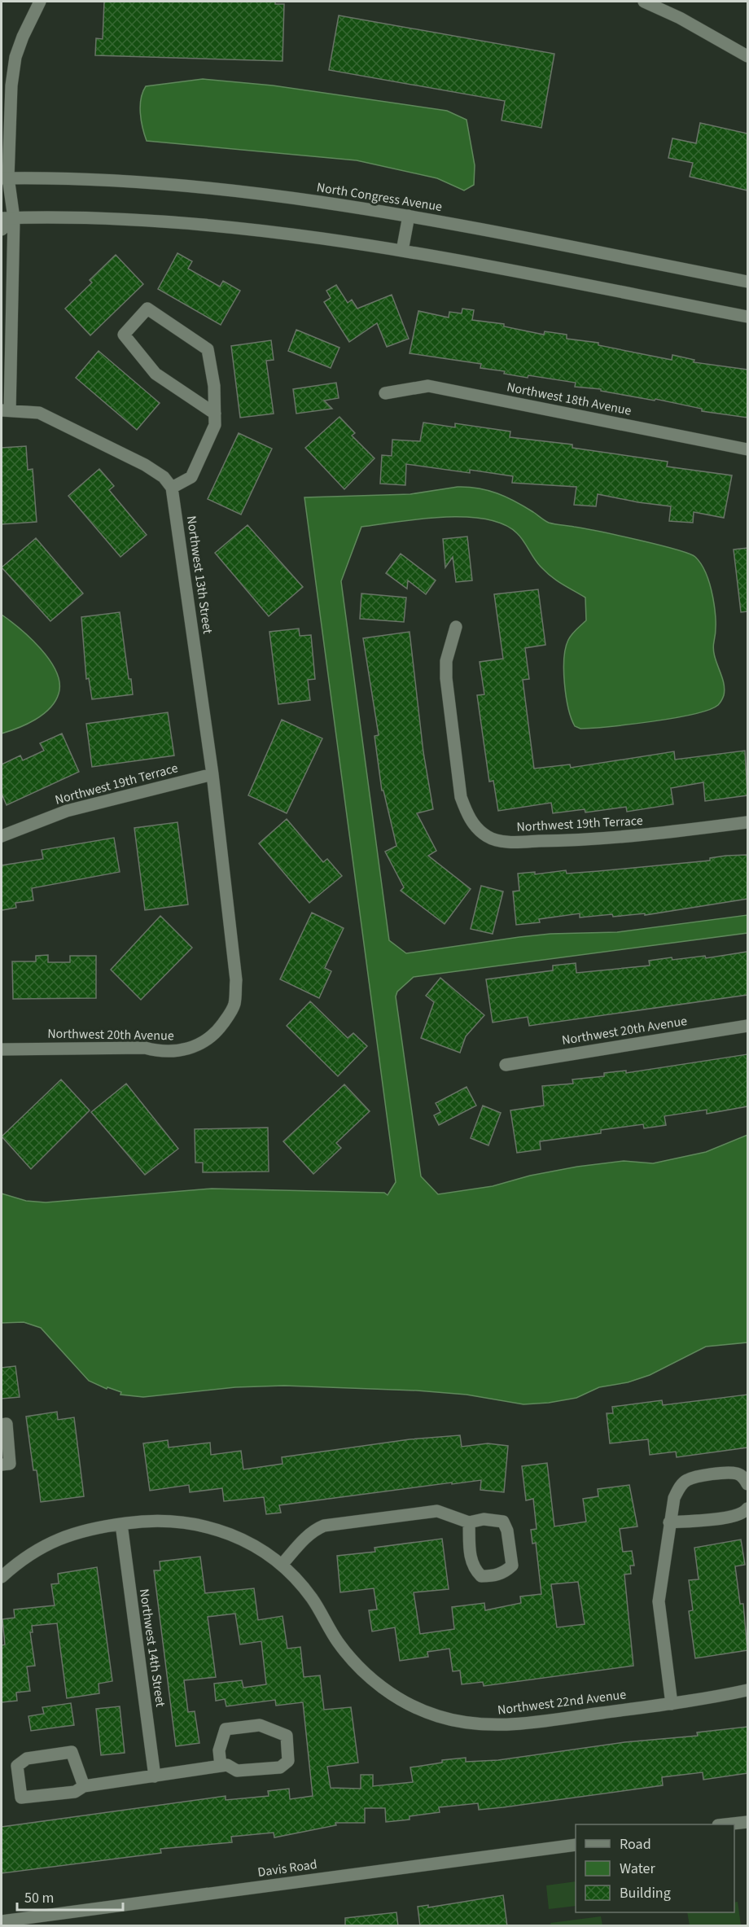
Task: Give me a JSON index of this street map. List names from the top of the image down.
{
  "streets": {
    "street": [
      "North Congress Avenue",
      "Northwest 18th Avenue",
      "Northwest 13th Street",
      "Northwest 19th Terrace",
      "Northwest 20th Avenue",
      "Northwest 14th Street",
      "Northwest 22nd Avenue",
      "Davis Road"
    ]
  },
  "crossings": [
    ["Northwest 13th Street", "Northwest 19th Terrace"],
    ["Northwest 13th Street", "Northwest 20th Avenue"],
    ["Northwest 14th Street", "Northwest 22nd Avenue"]
  ],
  "legend": ["Road", "Water", "Building"],
  "scale_bar": "50 m"
}
